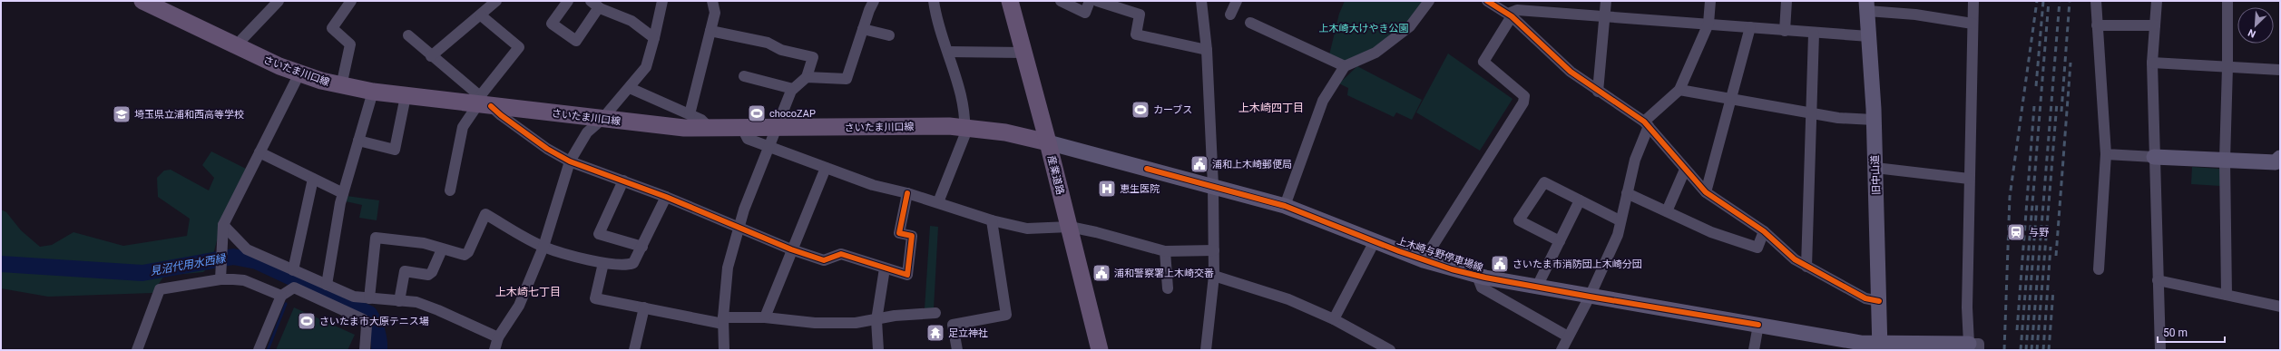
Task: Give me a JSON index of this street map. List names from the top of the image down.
{
  "streets": {
    "main road": [
      "さいたま川口線",
      "産業道路",
      "旧中山道",
      "上木崎与野停車場線"
    ]
  },
  "crossings": [
    ["さいたま川口線", "産業道路"],
    ["さいたま川口線", "上木崎与野停車場線"],
    ["産業道路", "上木崎与野停車場線"],
    ["旧中山道", "上木崎与野停車場線"]
  ],
  "districts": ["上木崎四丁目", "上木崎七丁目"],
  "water": ["見沼代用水西縁"],
  "parks": ["上木崎大けやき公園"],
  "places": {
    "sports": ["カーブス", "chocoZAP", "さいたま市大原テニス場"],
    "school or university": ["埼玉県立浦和西高等学校"],
    "public building": ["浦和上木崎郵便局", "さいたま市消防団上木崎分団", "浦和警察署上木崎交番"],
    "hospital": ["恵生医院"],
    "station": ["与野"],
    "temple": ["足立神社"]
  },
  "scale_bar": "50 m",
  "north": "bottom left"
}
